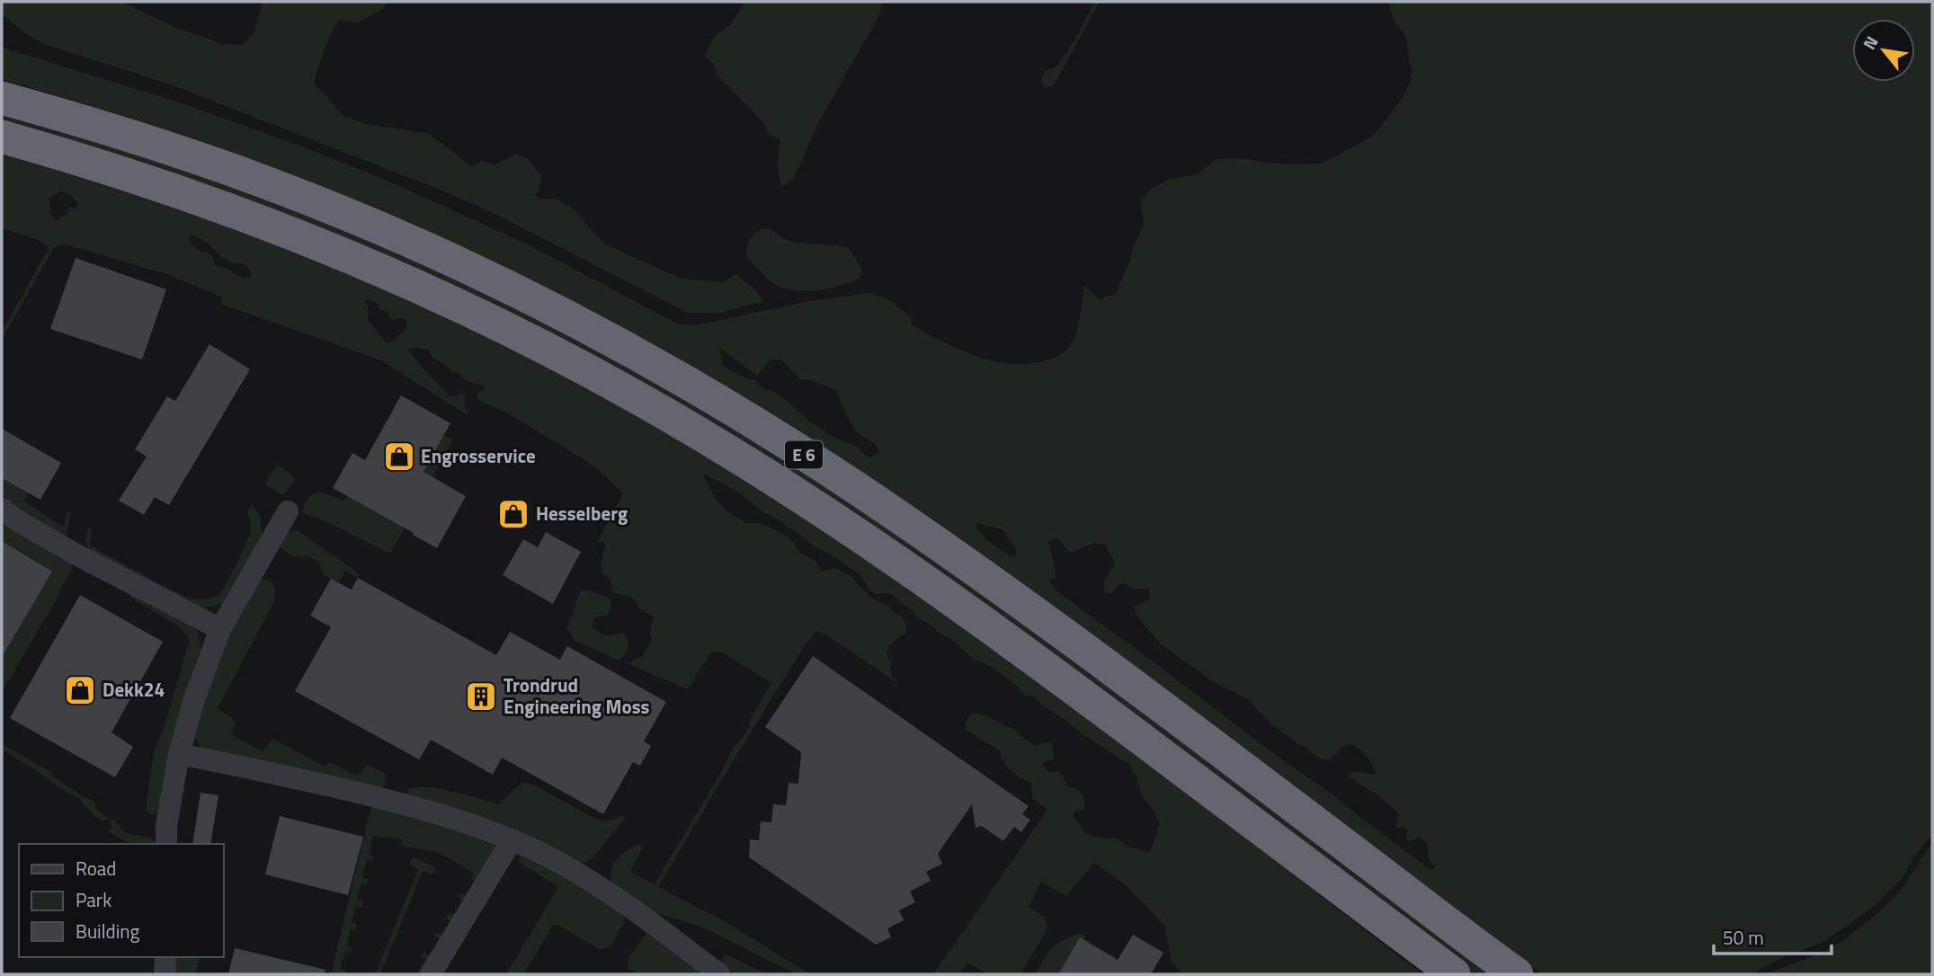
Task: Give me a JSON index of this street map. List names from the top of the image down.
{
  "streets": {
    "highway": ["E 6"]
  },
  "places": {
    "shop": ["Engrosservice", "Hesselberg", "Dekk24"],
    "building": ["Trondrud Engineering Moss"]
  },
  "legend": ["Road", "Park", "Building"],
  "scale_bar": "50 m",
  "north": "top left"
}
